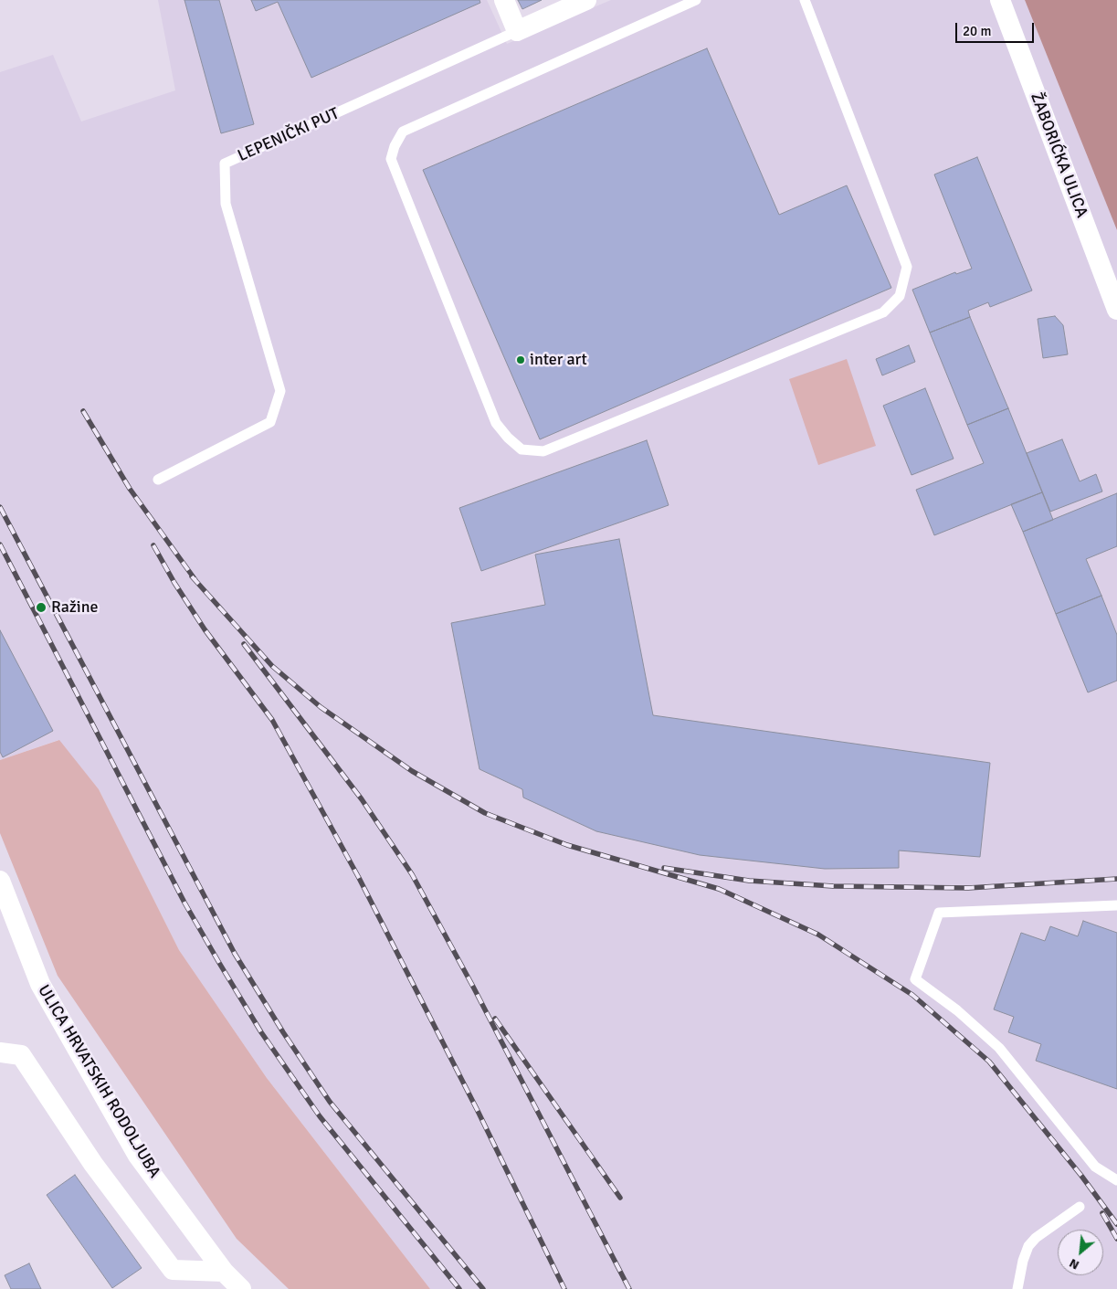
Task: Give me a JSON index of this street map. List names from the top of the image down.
{
  "streets": {
    "street": ["LEPENIČKI PUT", "ŽABORIĆKA ULICA", "ULICA HRVATSKIH RODOLJUBA"]
  },
  "places": ["inter art", "Ražine"],
  "scale_bar": "20 m",
  "north": "bottom left"
}
